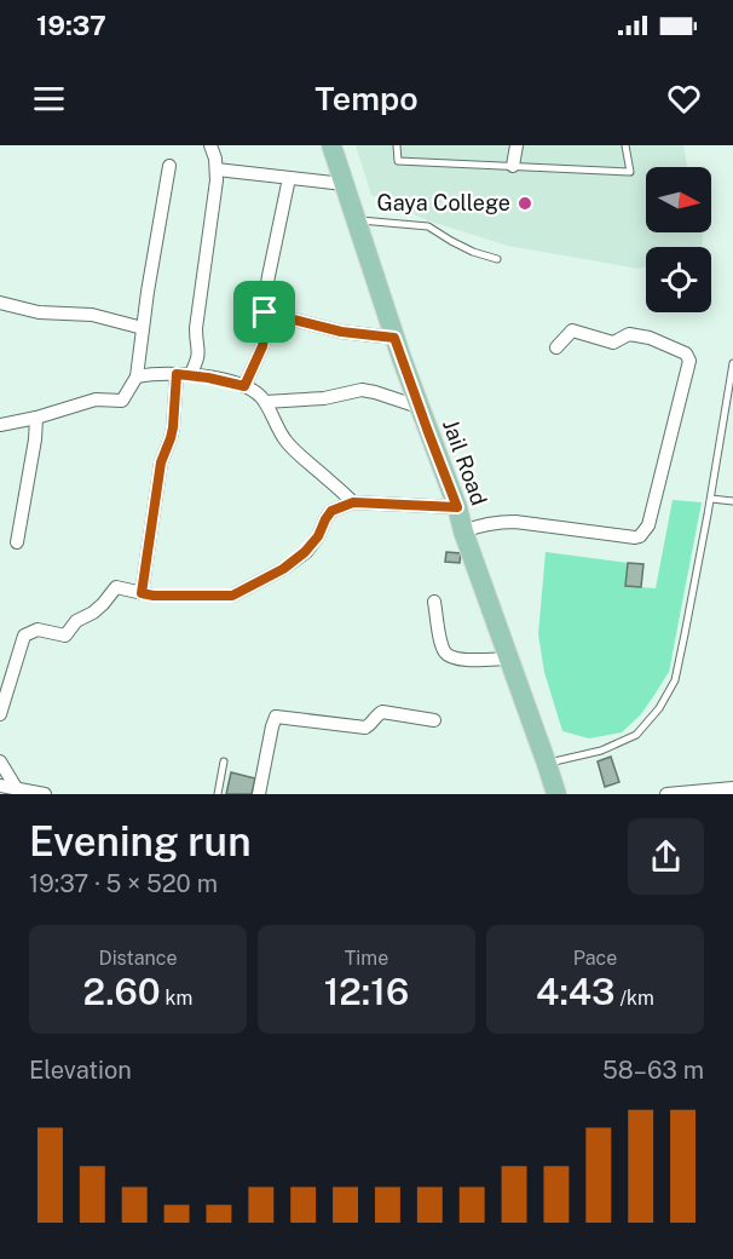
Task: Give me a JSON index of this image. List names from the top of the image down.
{
  "streets": {
    "main road": ["Jail Road"]
  },
  "places": ["Gaya College"],
  "north": "right",
  "page": {
    "status": "19:37",
    "header": "Tempo",
    "heading": ["Evening run", "19:37 · 5 × 520 m"],
    "stats": [
      ["Distance", "2.60 km"],
      ["Time", "12:16"],
      ["Pace", "4:43 /km"]
    ],
    "chart": ["Elevation", "58–63 m"]
  }
}
